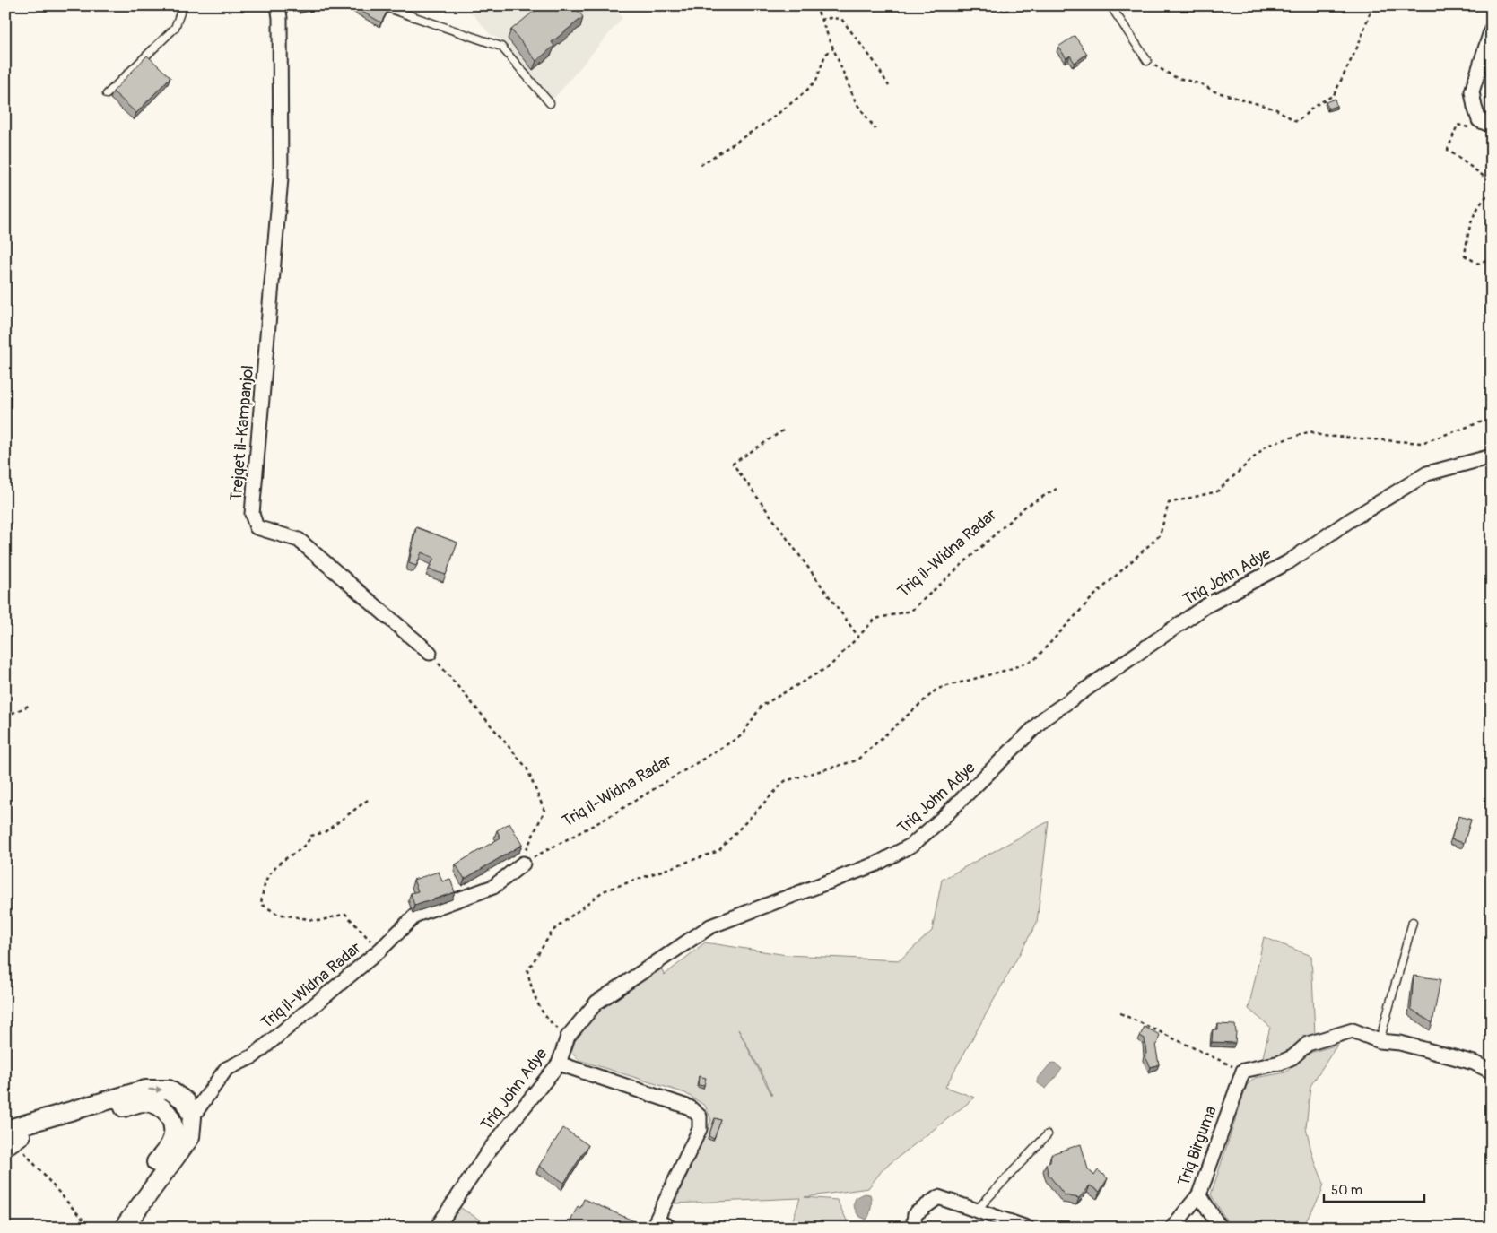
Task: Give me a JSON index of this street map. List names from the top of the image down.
{
  "streets": {
    "street": [
      "Trejqet il-Kampanjol",
      "Triq il-Widna Radar",
      "Triq John Adye",
      "Triq Birguma"
    ]
  },
  "scale_bar": "50 m"
}
